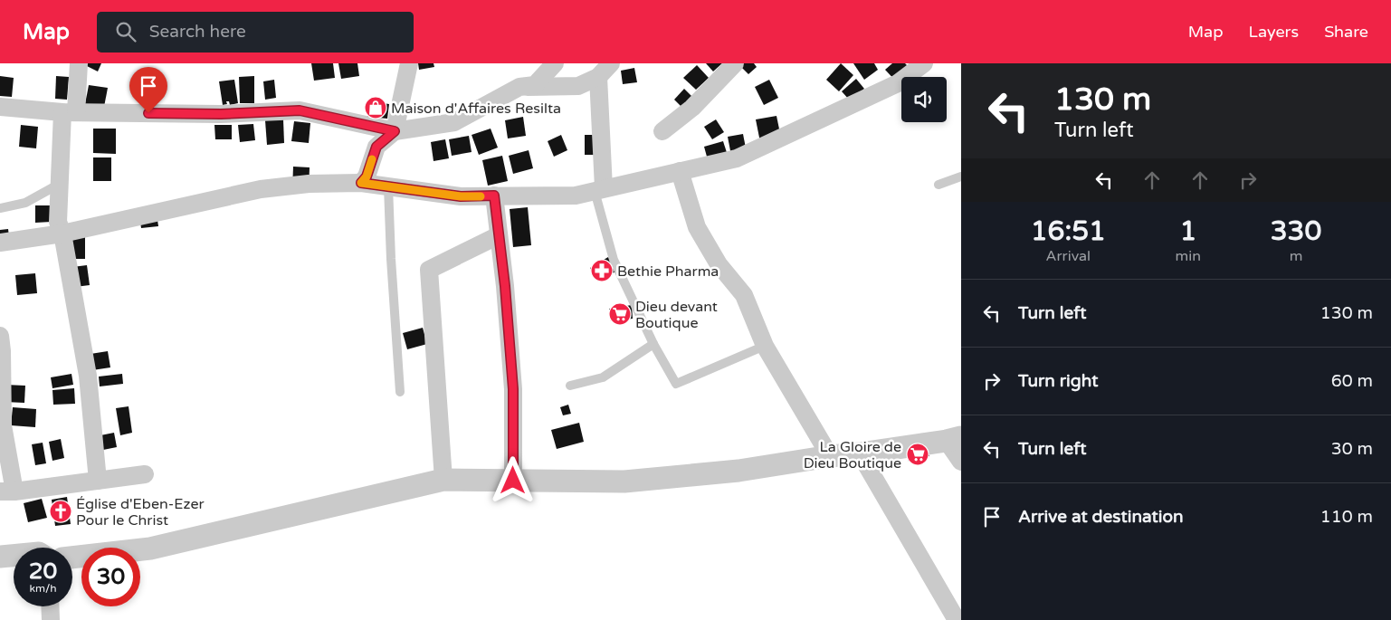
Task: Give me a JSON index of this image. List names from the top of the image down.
{
  "places": {
    "shop": ["Maison d'Affaires Resilta"],
    "pharmacy": ["Bethie Pharma"],
    "supermarket": ["Dieu devant Boutique", "La Gloire de Dieu Boutique"],
    "church": ["Église d'Eben-Ezer Pour le Christ"]
  },
  "page": {
    "header": "Map",
    "search": "Search here",
    "nav": ["Map", "Layers", "Share"],
    "turn": ["130 m", "Turn left"],
    "eta": [
      "16:51",
      "Arrival",
      "1",
      "min",
      "330",
      "m"
    ],
    "list": [
      {
        "name": "Turn left",
        "value": "130 m"
      },
      {
        "name": "Turn right",
        "value": "60 m"
      },
      {
        "name": "Turn left",
        "value": "30 m"
      },
      {
        "name": "Arrive at destination",
        "value": "110 m"
      }
    ],
    "speed": "20 km/h",
    "limit": "30"
  }
}
